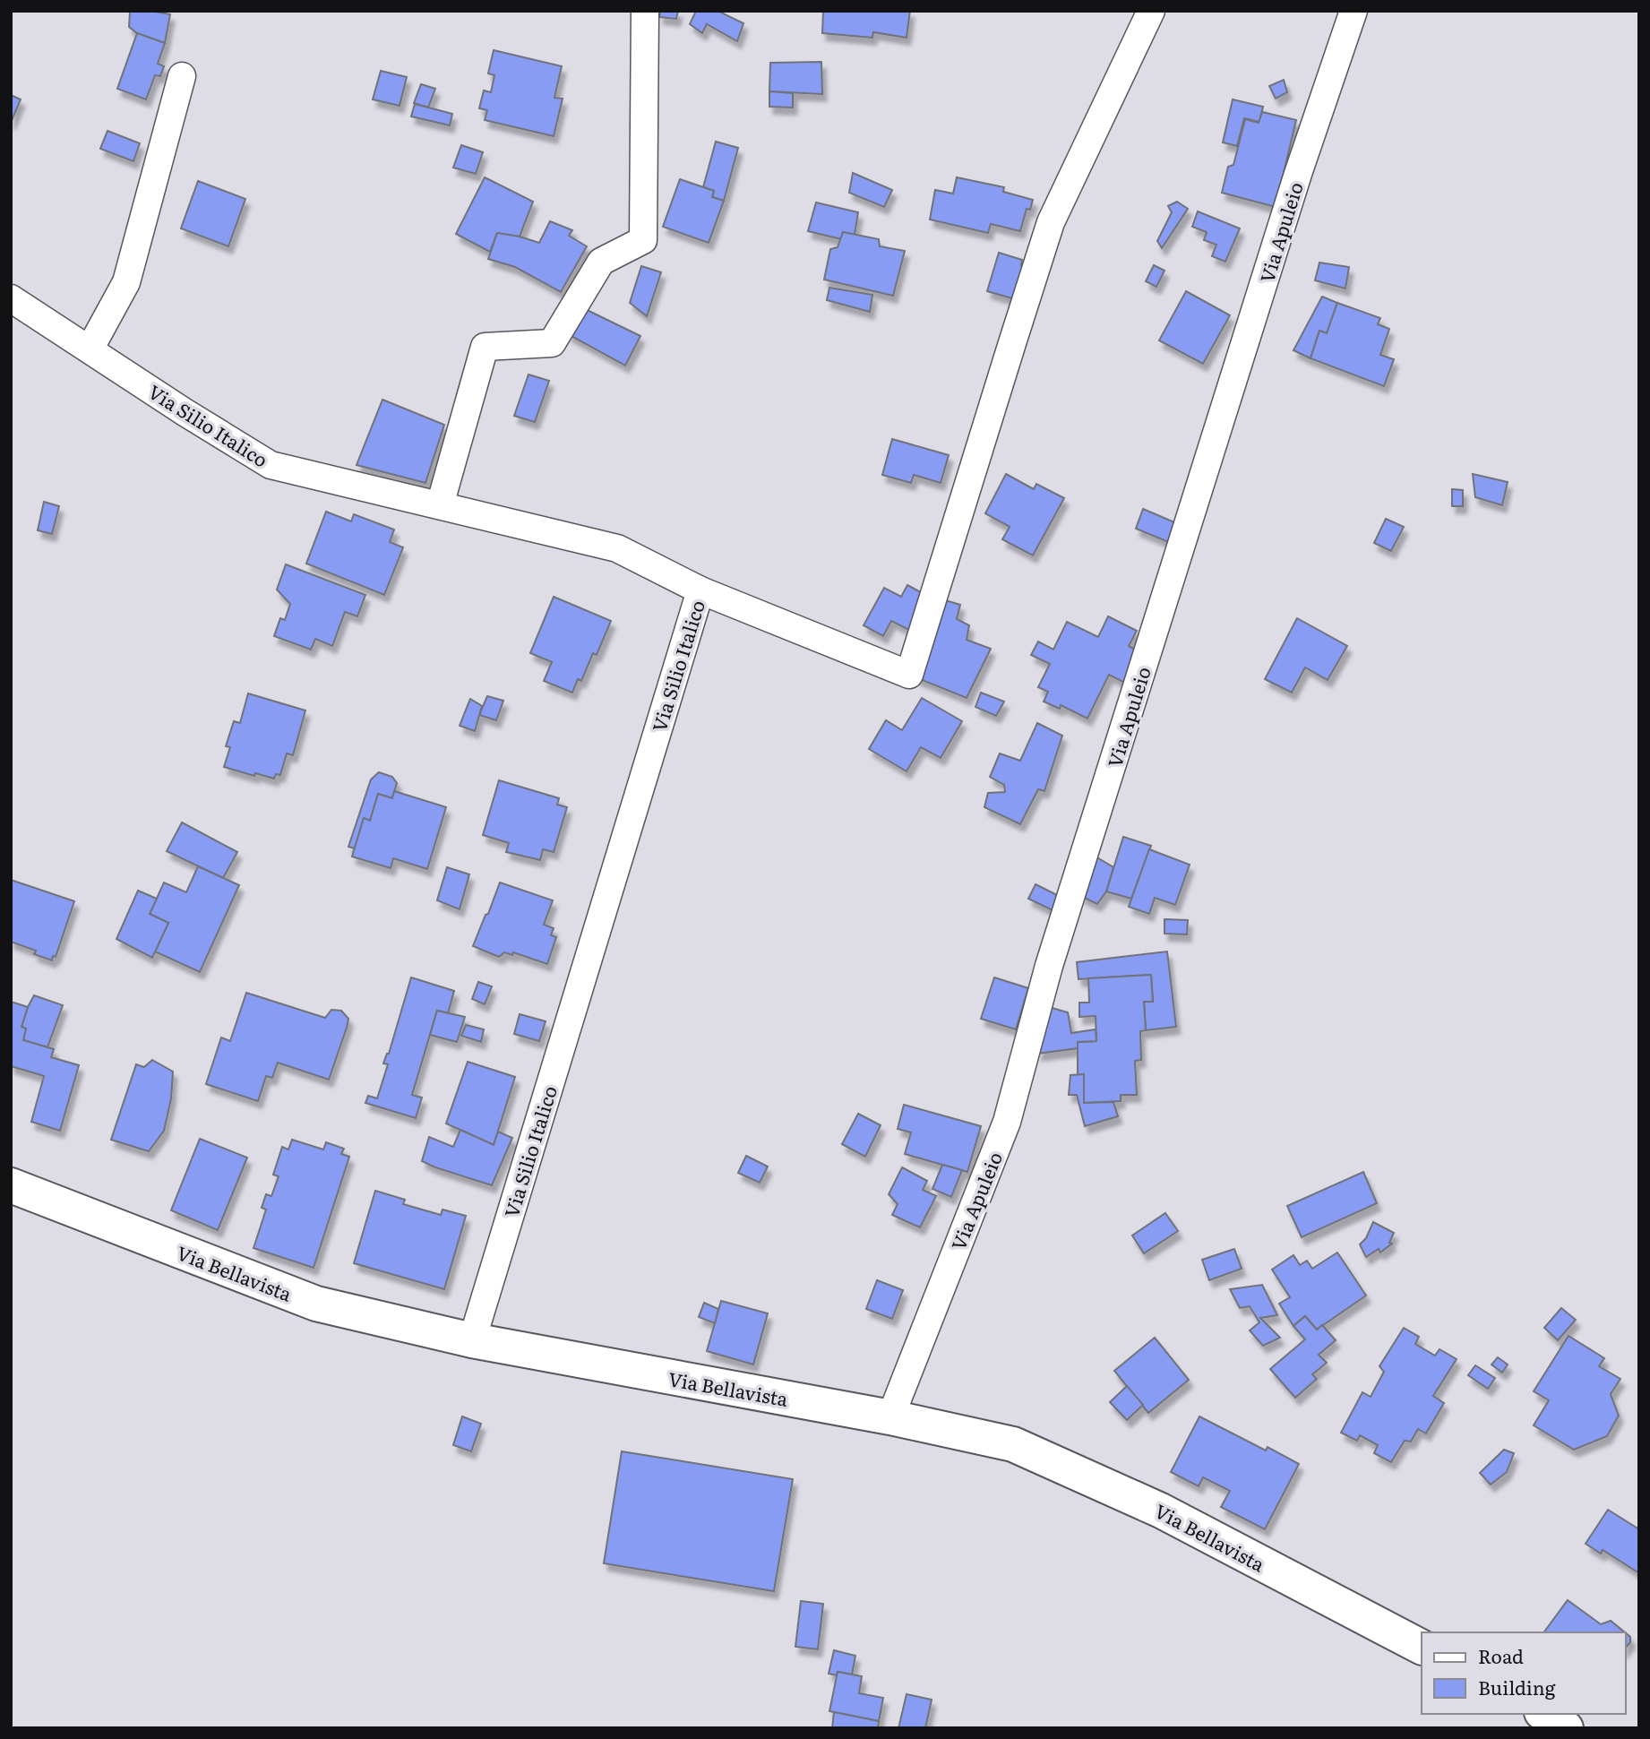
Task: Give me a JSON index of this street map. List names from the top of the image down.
{
  "streets": {
    "street": ["Via Apuleio", "Via Silio Italico", "Via Bellavista"]
  },
  "crossings": [
    ["Via Apuleio", "Via Bellavista"],
    ["Via Silio Italico", "Via Bellavista"]
  ],
  "legend": ["Road", "Building"]
}
